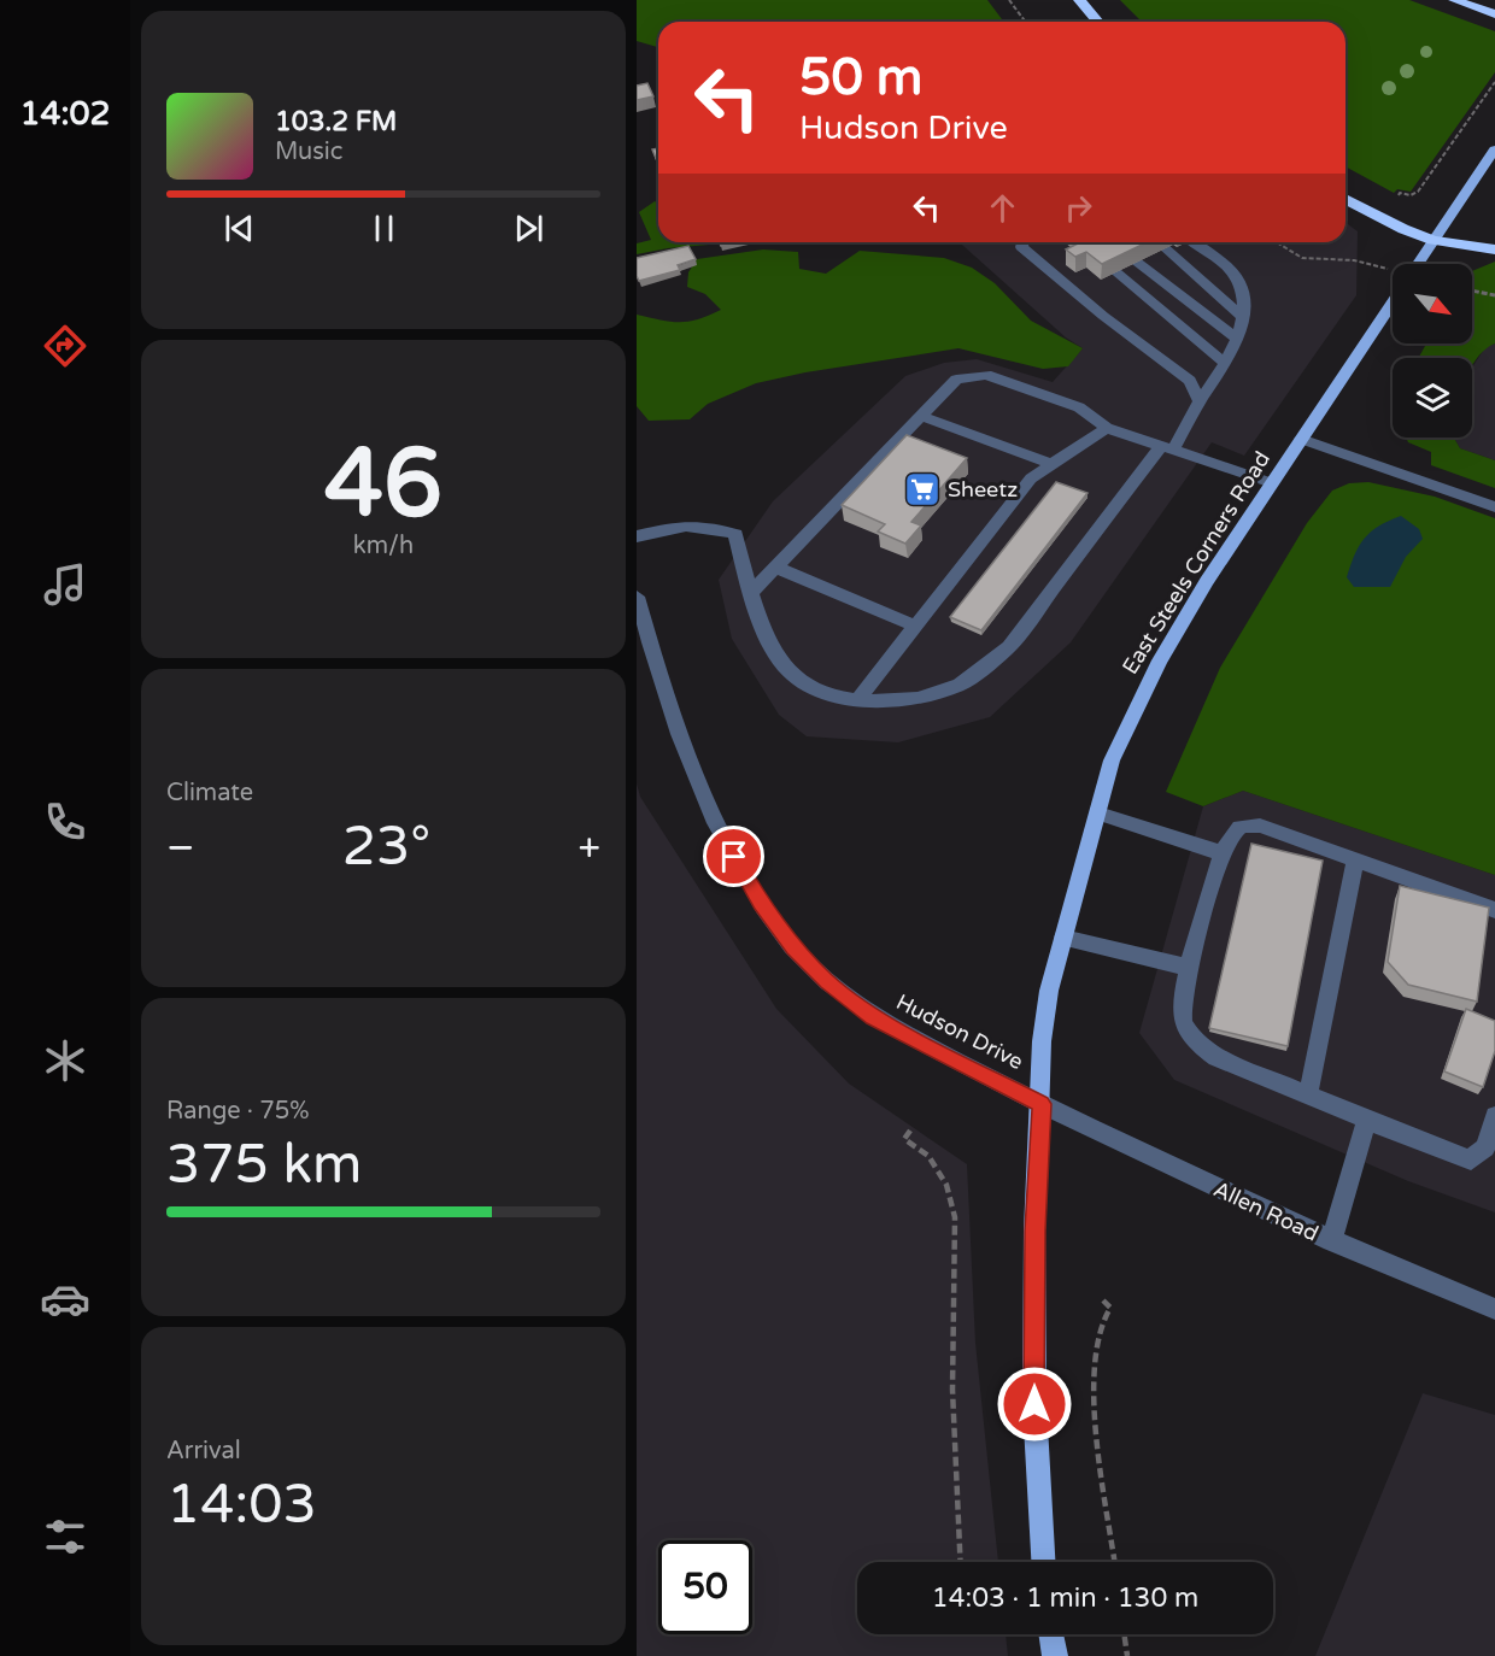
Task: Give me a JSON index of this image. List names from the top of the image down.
{
  "streets": {
    "main road": ["East Steels Corners Road"],
    "street": ["Hudson Drive", "Allen Road"]
  },
  "crossings": [
    ["East Steels Corners Road", "Hudson Drive"],
    ["East Steels Corners Road", "Allen Road"],
    ["Hudson Drive", "Allen Road"]
  ],
  "places": {
    "supermarket": ["Sheetz"]
  },
  "north": "bottom right",
  "page": {
    "tabs": "14:02",
    "turn": ["50 m", "Hudson Drive"],
    "song": ["103.2 FM", "Music"],
    "tile": [
      ["46", "km/h"],
      "Climate",
      ["Range · 75%", "375 km"],
      ["Arrival", "14:03"]
    ],
    "heat": ["−", "23°", "+"],
    "limit": "50",
    "trip": "14:03 · 1 min · 130 m"
  }
}
